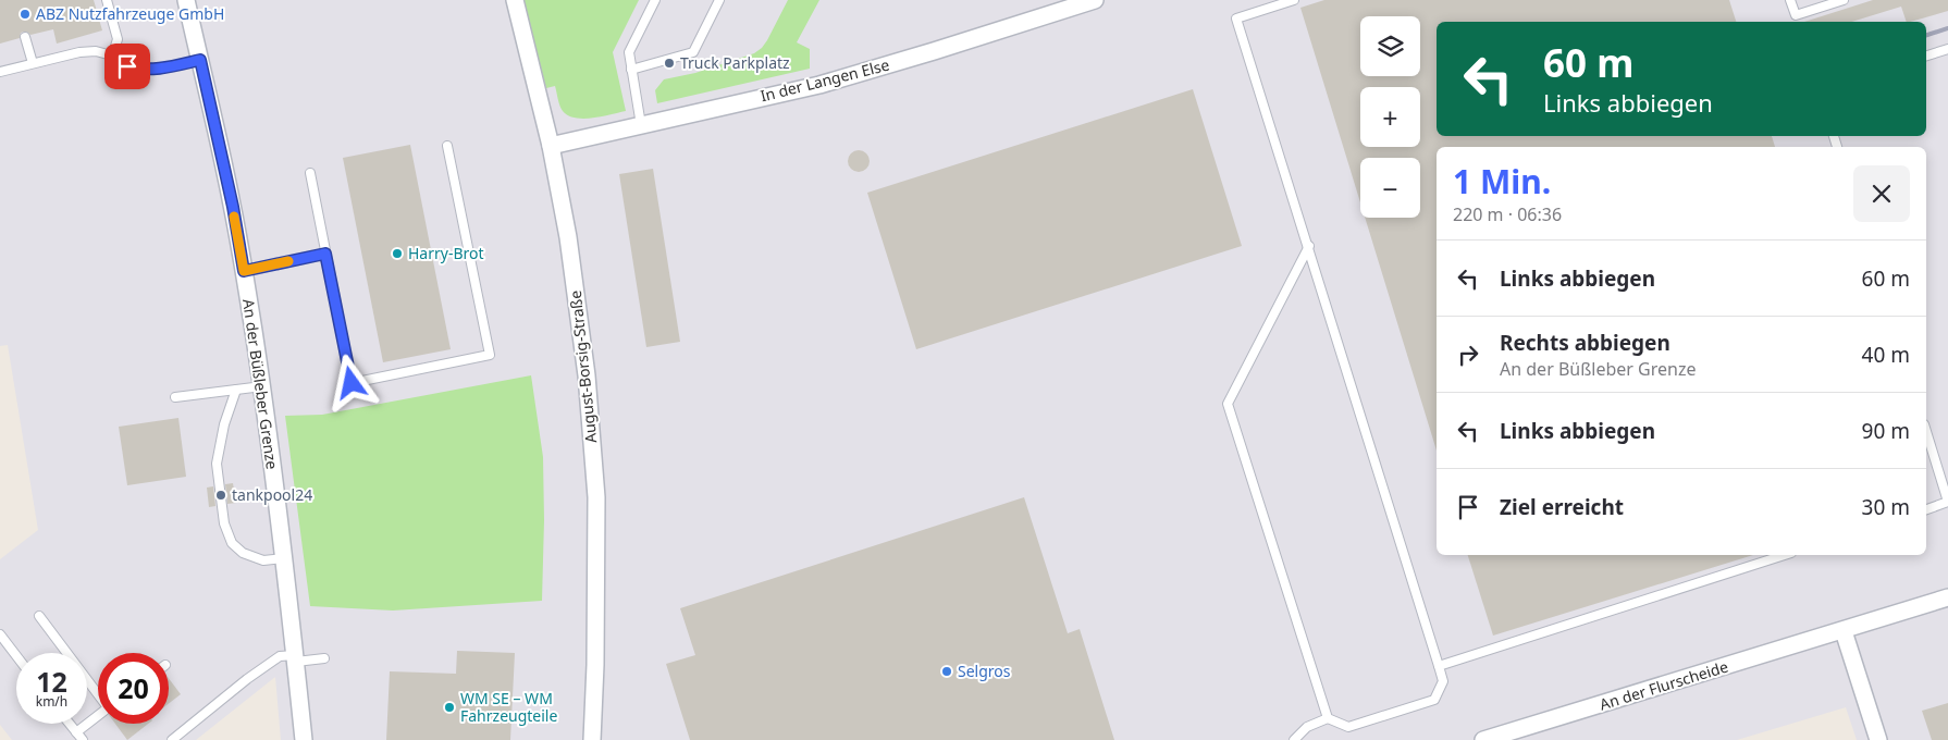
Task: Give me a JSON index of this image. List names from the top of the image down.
{
  "streets": {
    "street": [
      "In der Langen Else",
      "August-Borsig-Straße",
      "An der Büßleber Grenze",
      "An der Flurscheide"
    ]
  },
  "crossings": [
    ["In der Langen Else", "August-Borsig-Straße"]
  ],
  "places": [
    "ABZ Nutzfahrzeuge GmbH",
    "Truck Parkplatz",
    "Harry-Brot",
    "tankpool24",
    "Selgros",
    "WM SE – WM Fahrzeugteile"
  ],
  "page": {
    "map_buttons": ["+", "−"],
    "turn": ["60 m", "Links abbiegen"],
    "heading": ["1 Min.", "220 m · 06:36"],
    "list": [
      {
        "name": "Links abbiegen",
        "value": "60 m"
      },
      {
        "name": "Rechts abbiegen",
        "note": "An der Büßleber Grenze",
        "value": "40 m"
      },
      {
        "name": "Links abbiegen",
        "value": "90 m"
      },
      {
        "name": "Ziel erreicht",
        "value": "30 m"
      }
    ],
    "speed": "12 km/h",
    "limit": "20"
  }
}
